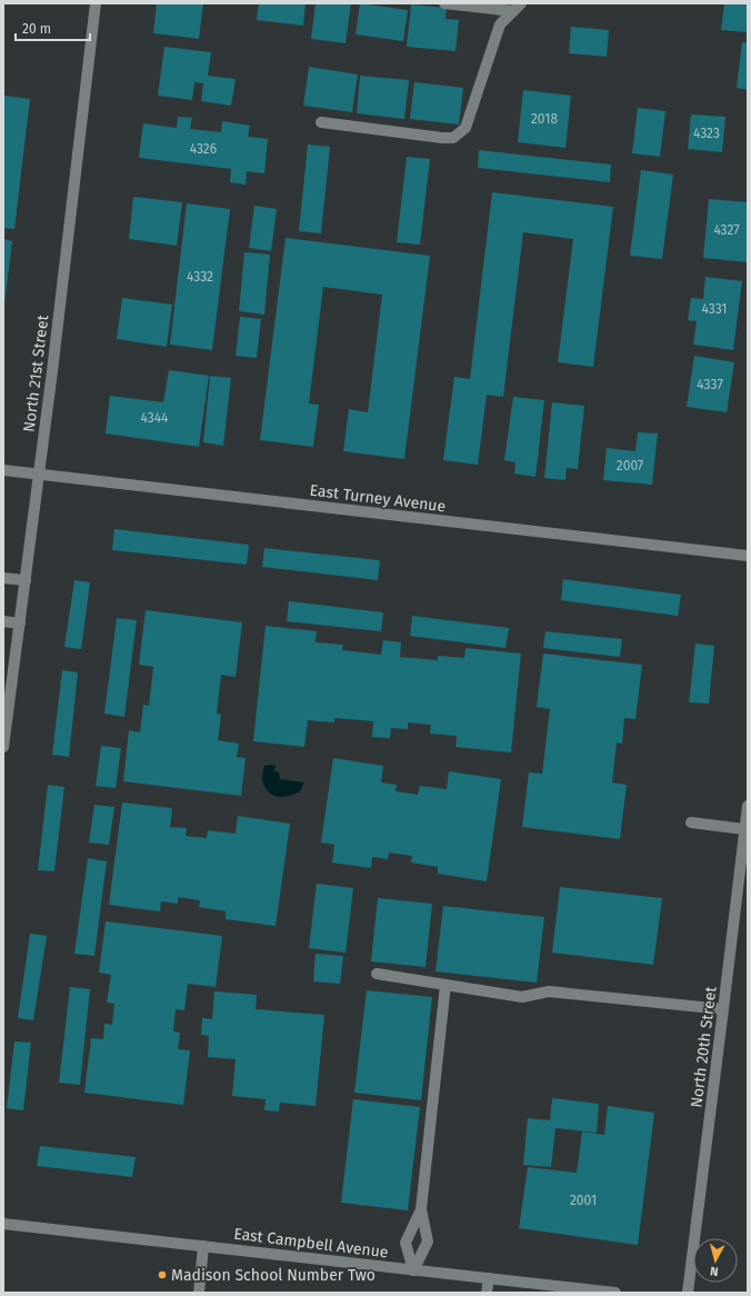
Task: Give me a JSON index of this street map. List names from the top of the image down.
{
  "streets": {
    "street": [
      "North 21st Street",
      "East Turney Avenue",
      "North 20th Street",
      "East Campbell Avenue"
    ]
  },
  "crossings": [
    ["North 21st Street", "East Turney Avenue"]
  ],
  "places": ["Madison School Number Two"],
  "house_numbers": [
    "2018",
    "4323",
    "4326",
    "4327",
    "4332",
    "4331",
    "4337",
    "4344",
    "2007",
    "2001"
  ],
  "scale_bar": "20 m",
  "north": "bottom"
}
